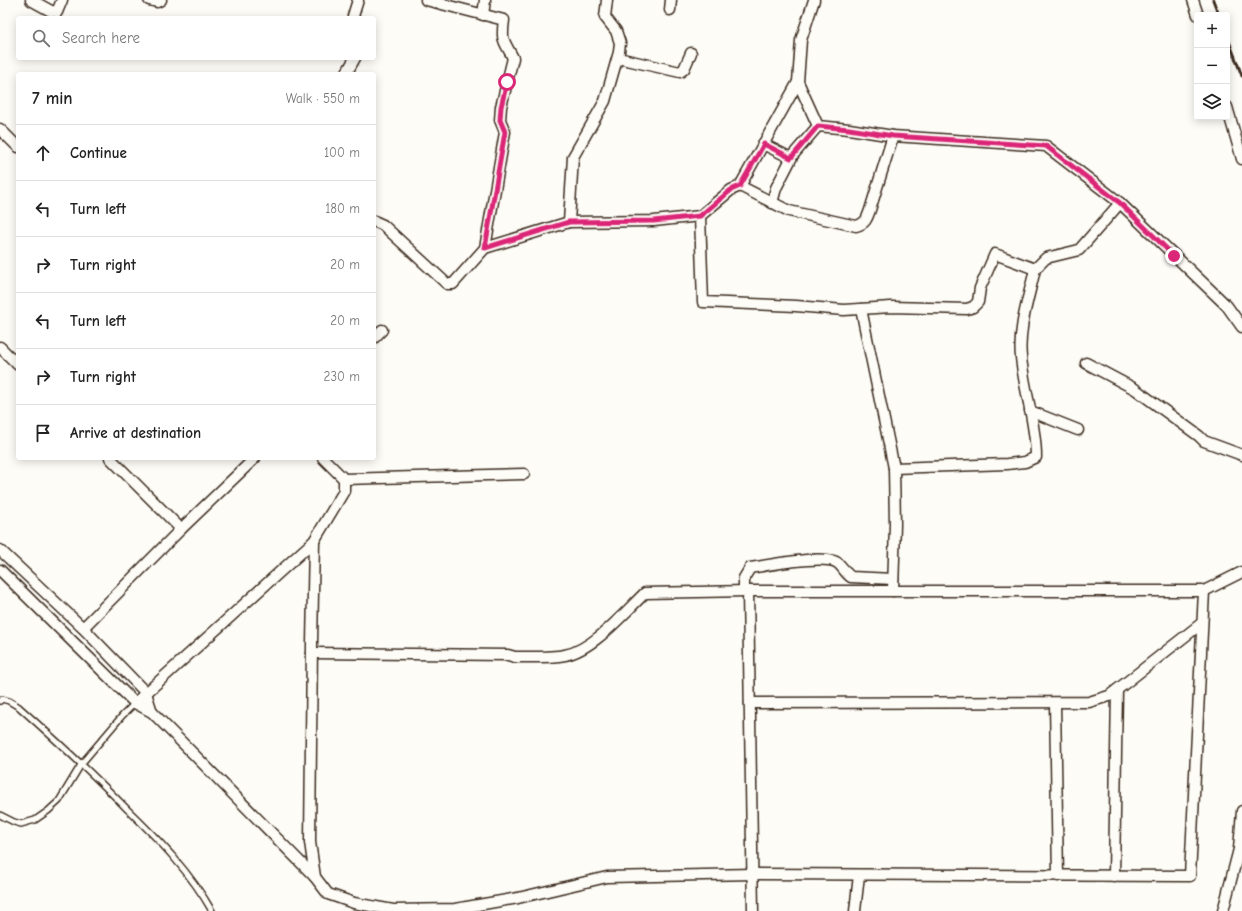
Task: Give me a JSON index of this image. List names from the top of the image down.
{
  "page": {
    "map_buttons": ["+", "−"],
    "search": "Search here",
    "heading": ["7 min", "Walk · 550 m"],
    "list": [
      ["Continue", "100 m"],
      ["Turn left", "180 m"],
      ["Turn right", "20 m"],
      ["Turn left", "20 m"],
      ["Turn right", "230 m"],
      "Arrive at destination"
    ]
  }
}
